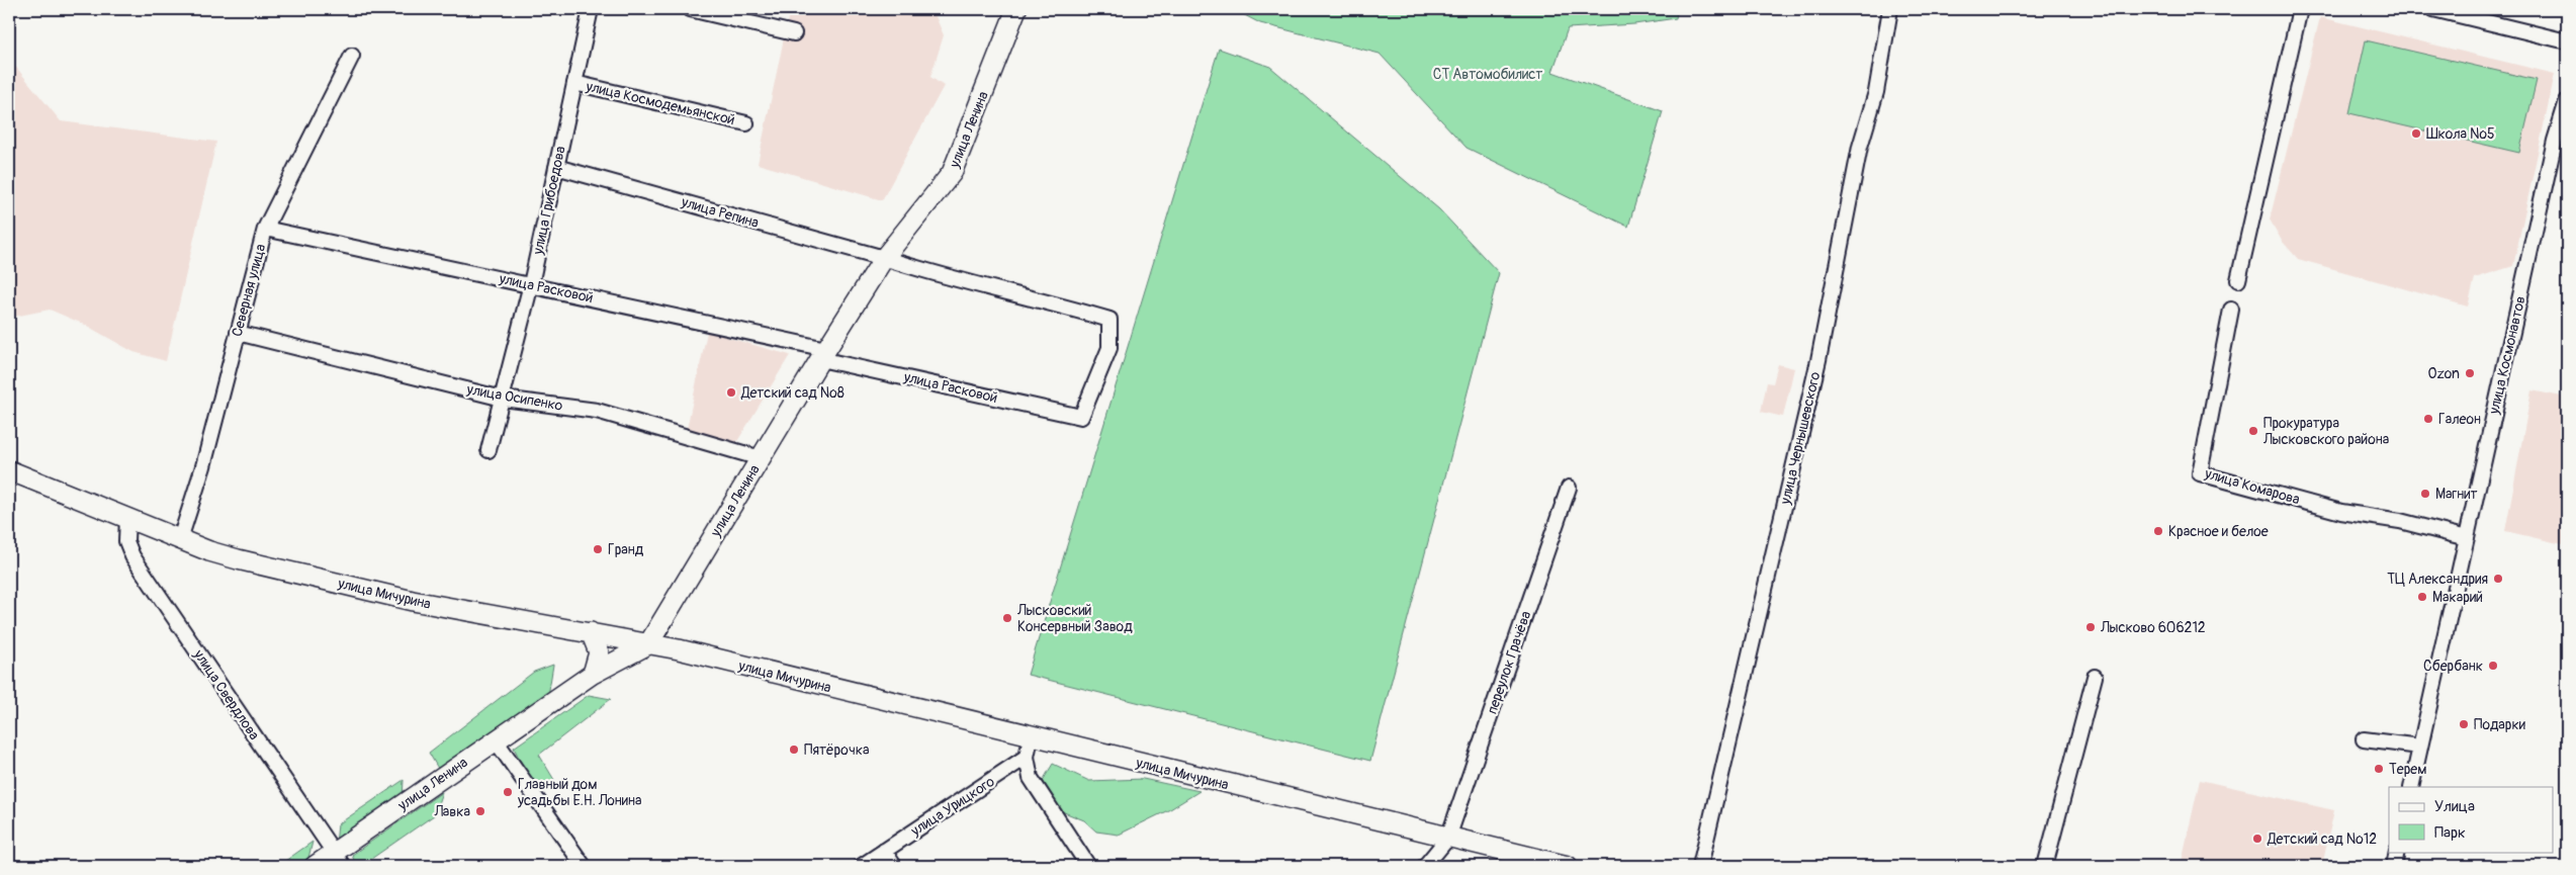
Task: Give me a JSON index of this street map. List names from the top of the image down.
{
  "streets": {
    "main road": ["улица Ленина", "улица Мичурина"],
    "street": [
      "улица Космодемьянской",
      "улица Грибоедова",
      "улица Репина",
      "улица Расковой",
      "Северная улица",
      "улица Космонавтов",
      "улица Осипенко",
      "улица Чернышевского",
      "улица Комарова",
      "переулок Грачёва",
      "улица Свердлова",
      "улица Урицкого"
    ]
  },
  "crossings": [
    ["улица Космодемьянской", "улица Грибоедова"],
    ["улица Ленина", "улица Репина"],
    ["улица Ленина", "улица Расковой"],
    ["улица Ленина", "улица Осипенко"],
    ["улица Ленина", "улица Мичурина"],
    ["улица Ленина", "улица Свердлова"],
    ["улица Грибоедова", "улица Репина"],
    ["улица Грибоедова", "улица Расковой"],
    ["улица Грибоедова", "улица Осипенко"],
    ["улица Репина", "улица Расковой"],
    ["улица Расковой", "Северная улица"],
    ["Северная улица", "улица Осипенко"],
    ["Северная улица", "улица Мичурина"],
    ["улица Космонавтов", "улица Комарова"],
    ["улица Мичурина", "переулок Грачёва"],
    ["улица Мичурина", "улица Свердлова"]
  ],
  "parks": ["СТ Автомобилист"],
  "places": [
    "Школа №5",
    "Ozon",
    "Детский сад №8",
    "Галеон",
    "Прокуратура Лысковского района",
    "Магнит",
    "Красное и белое",
    "Гранд",
    "ТЦ Александрия",
    "Макарий",
    "Лысковский Консервный Завод",
    "Лысково 606212",
    "Сбербанк",
    "Подарки",
    "Пятёрочка",
    "Терем",
    "Главный дом усадьбы Е.Н. Лонина",
    "Лавка",
    "Детский сад №12"
  ],
  "legend": ["Улица", "Парк"]
}
